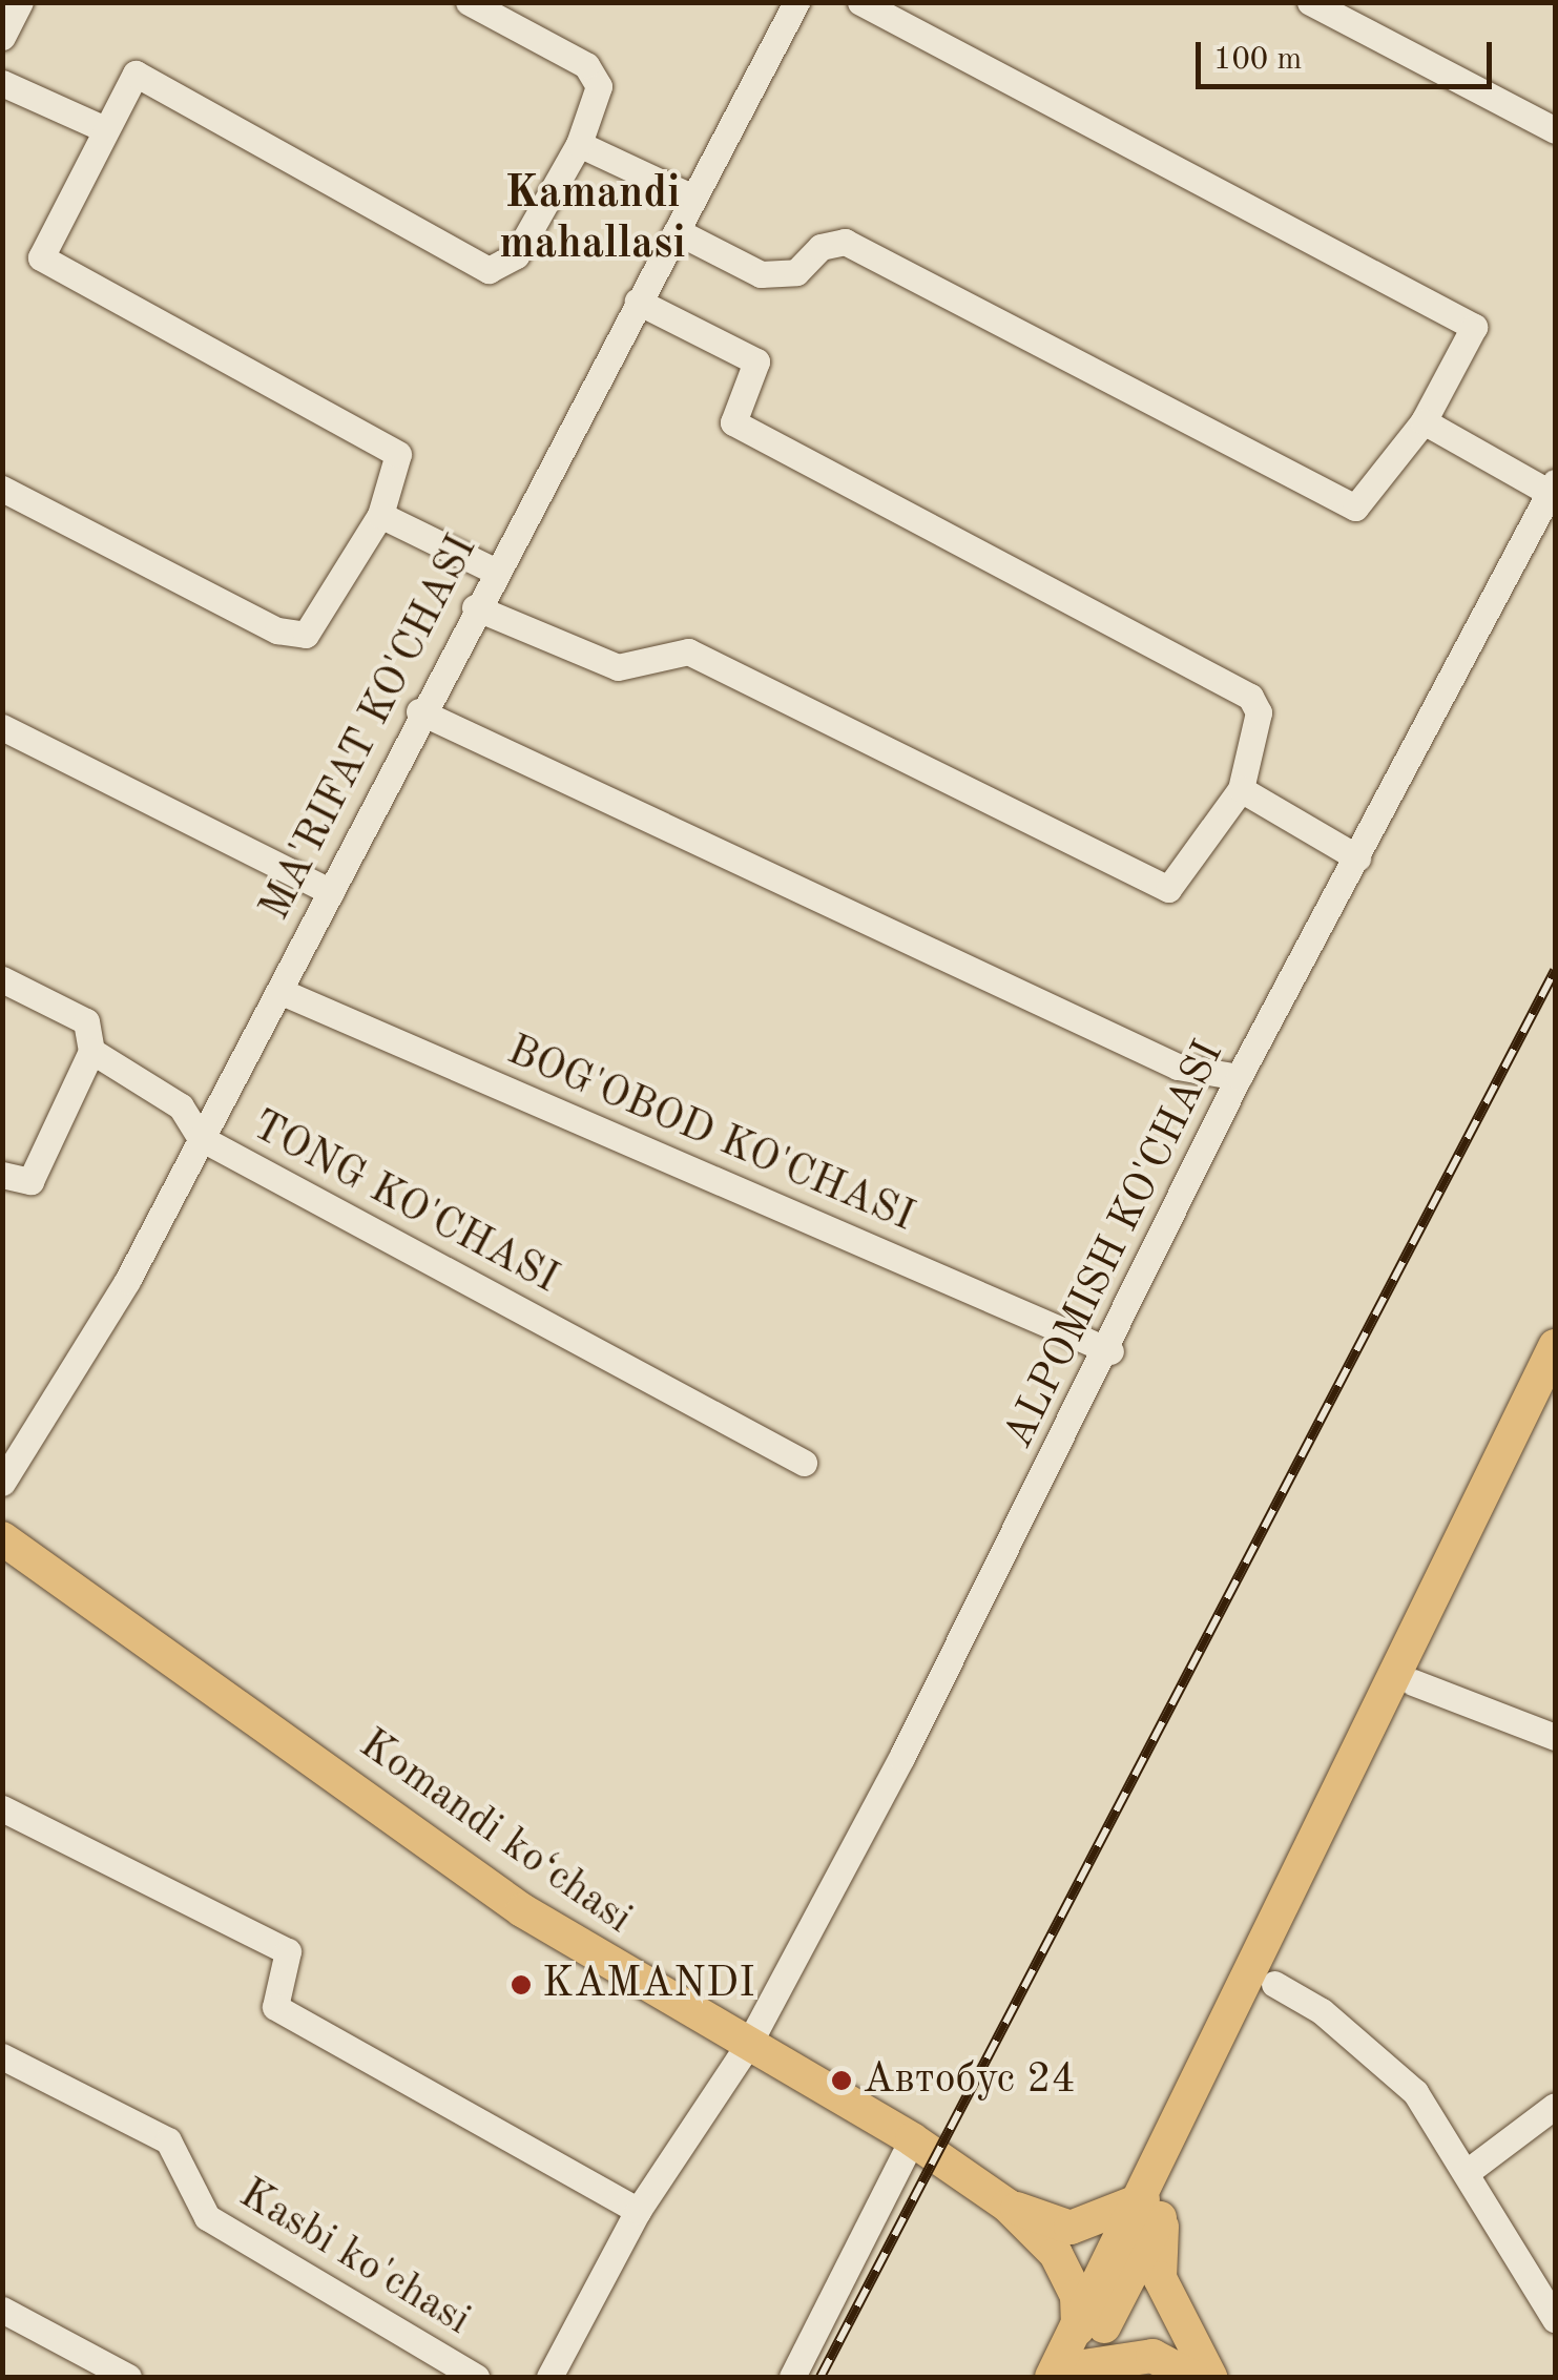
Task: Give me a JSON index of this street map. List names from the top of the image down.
{
  "streets": {
    "main road": ["Komandi ko‘chasi"],
    "street": [
      "MA'RIFAT KO'CHASI",
      "BOG'OBOD KO'CHASI",
      "TONG KO'CHASI",
      "ALPOMISH KO'CHASI",
      "Kasbi ko'chasi"
    ]
  },
  "crossings": [
    ["MA'RIFAT KO'CHASI", "BOG'OBOD KO'CHASI"],
    ["MA'RIFAT KO'CHASI", "TONG KO'CHASI"],
    ["BOG'OBOD KO'CHASI", "ALPOMISH KO'CHASI"],
    ["ALPOMISH KO'CHASI", "Komandi ko‘chasi"]
  ],
  "districts": ["Kamandi mahallasi"],
  "places": ["KAMANDI", "Автобус 24"],
  "scale_bar": "100 m"
}
